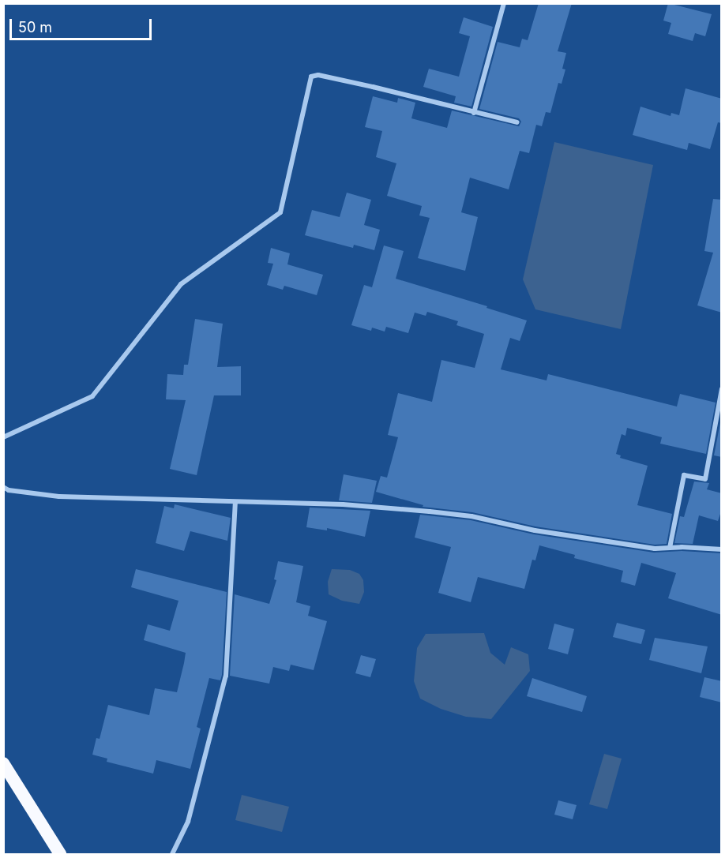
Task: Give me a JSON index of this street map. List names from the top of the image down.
{
  "scale_bar": "50 m"
}
